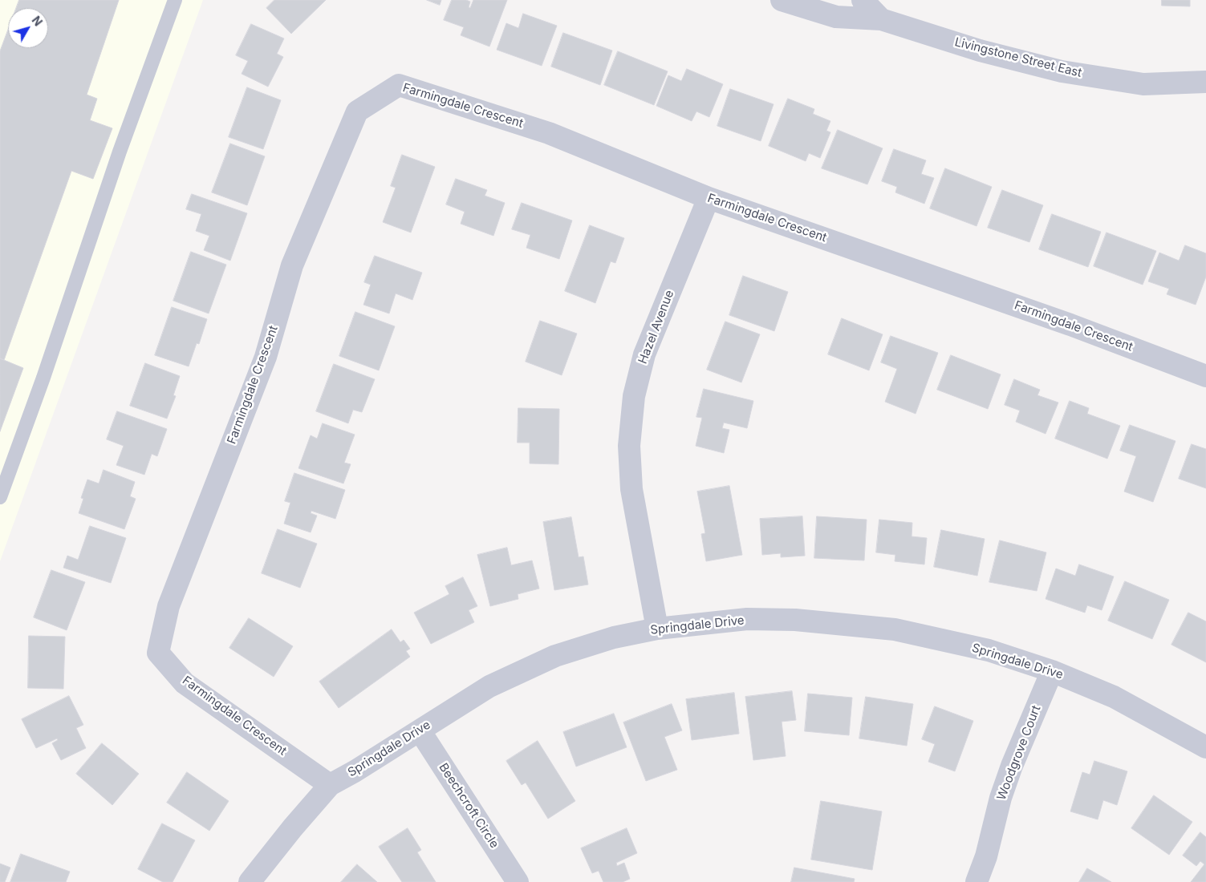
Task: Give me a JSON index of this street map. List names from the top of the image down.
{
  "streets": {
    "street": [
      "Livingstone Street East",
      "Farmingdale Crescent",
      "Hazel Avenue",
      "Springdale Drive",
      "Woodgrove Court",
      "Beechcroft Circle"
    ]
  },
  "crossings": [
    ["Farmingdale Crescent", "Hazel Avenue"],
    ["Farmingdale Crescent", "Springdale Drive"],
    ["Hazel Avenue", "Springdale Drive"],
    ["Springdale Drive", "Woodgrove Court"],
    ["Springdale Drive", "Beechcroft Circle"]
  ],
  "north": "top right"
}
